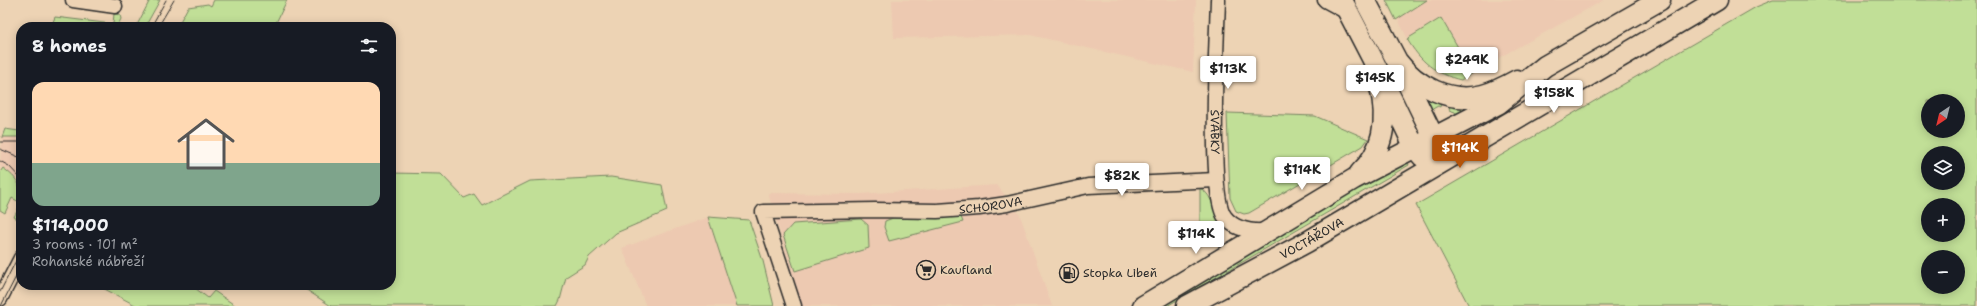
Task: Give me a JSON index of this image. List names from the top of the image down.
{
  "streets": {
    "main road": ["VOCTÁŘOVA"],
    "street": ["ŠVÁBKY", "SCHOROVA"]
  },
  "crossings": [
    ["ŠVÁBKY", "SCHOROVA"]
  ],
  "places": {
    "supermarket": ["Kaufland"],
    "fuel station": ["Stopka Libeň"]
  },
  "north": "bottom left",
  "page": {
    "heading": "8 homes",
    "price": [
      "$249K",
      "$113K",
      "$145K",
      "$158K",
      "$114K",
      "$114K",
      "$82K",
      "$114K"
    ],
    "list": [
      {
        "name": "$114,000",
        "note": "3 rooms · 101 m² · Rohanské nábřeží"
      }
    ],
    "map_buttons": ["+", "−"]
  }
}
